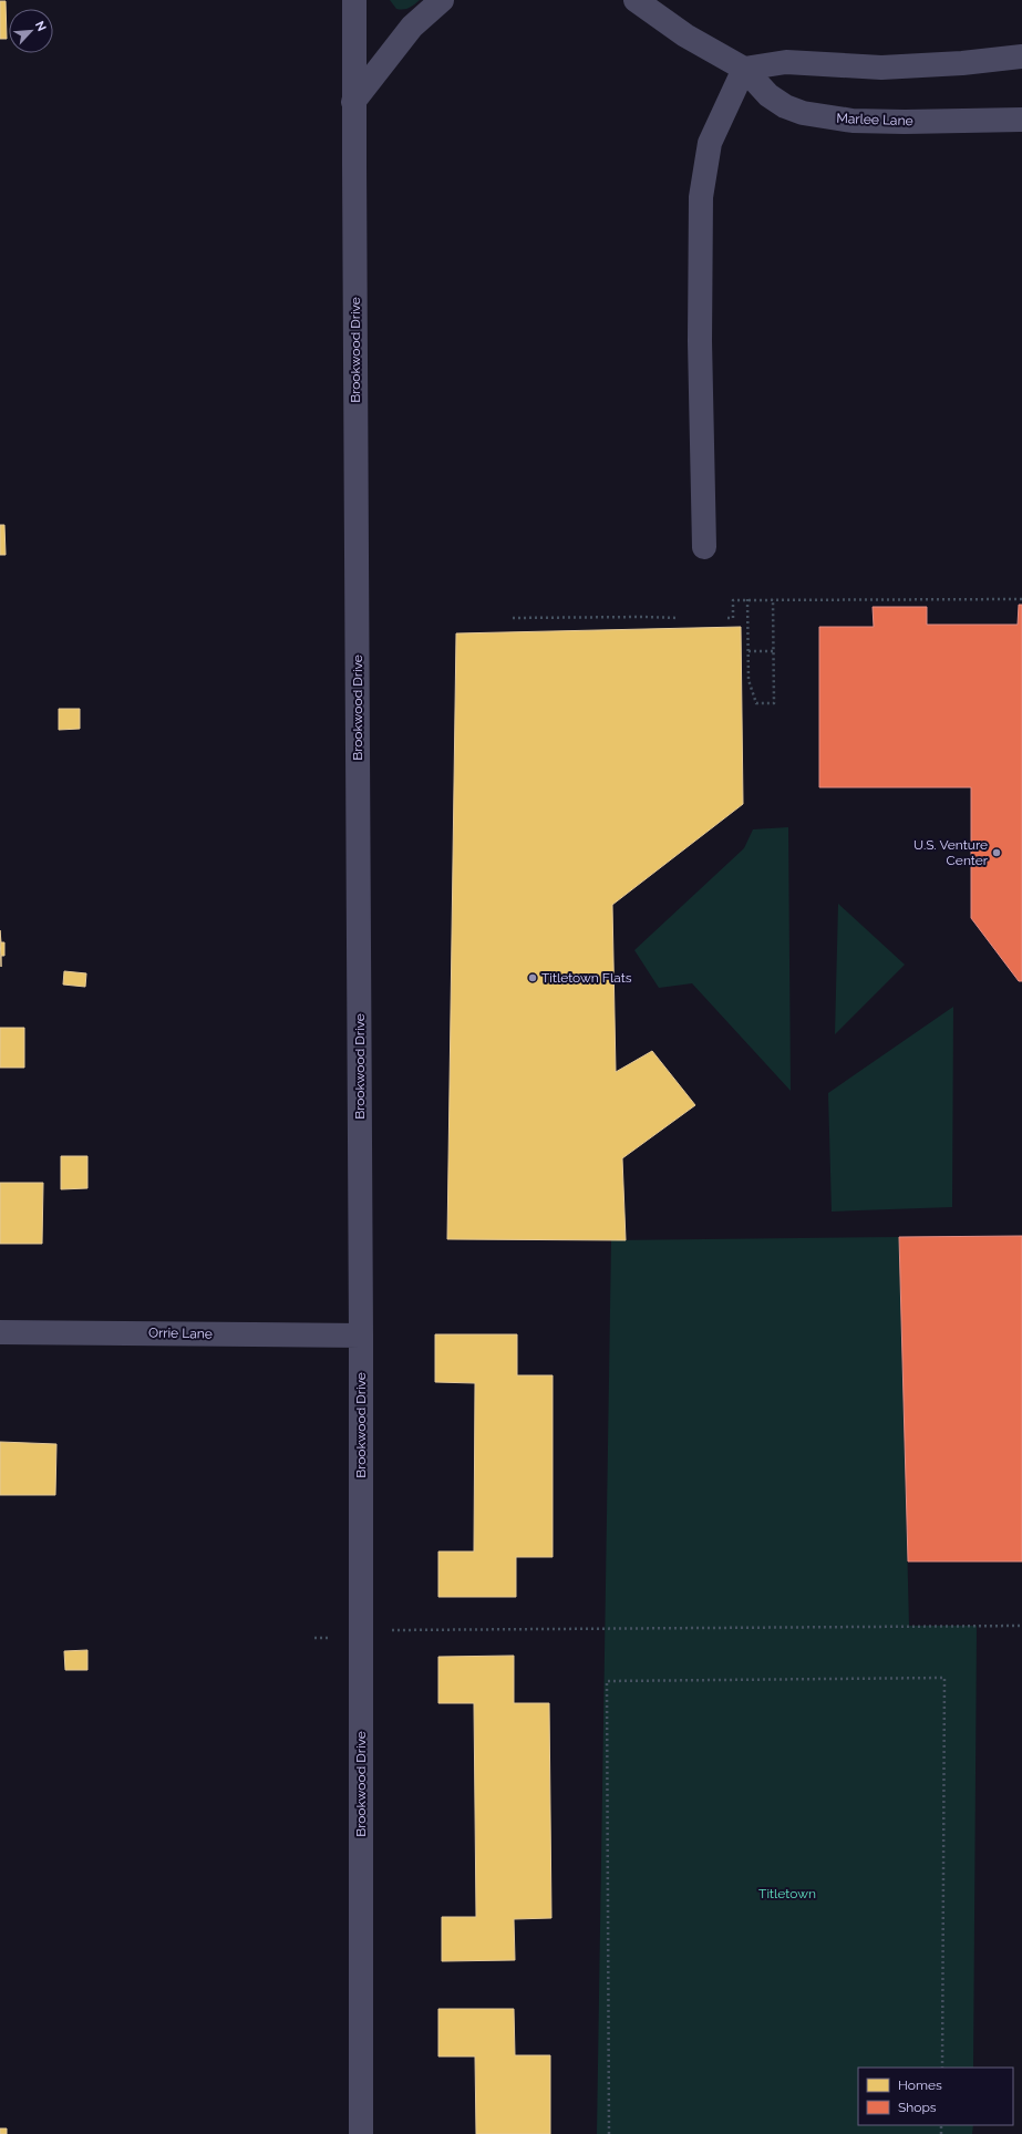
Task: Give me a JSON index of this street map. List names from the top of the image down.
{
  "streets": {
    "street": ["Marlee Lane", "Brookwood Drive", "Orrie Lane"]
  },
  "crossings": [
    ["Brookwood Drive", "Orrie Lane"]
  ],
  "parks": ["Titletown"],
  "places": ["U.S. Venture Center", "Titletown Flats"],
  "legend": ["Homes", "Shops"],
  "north": "top right"
}
